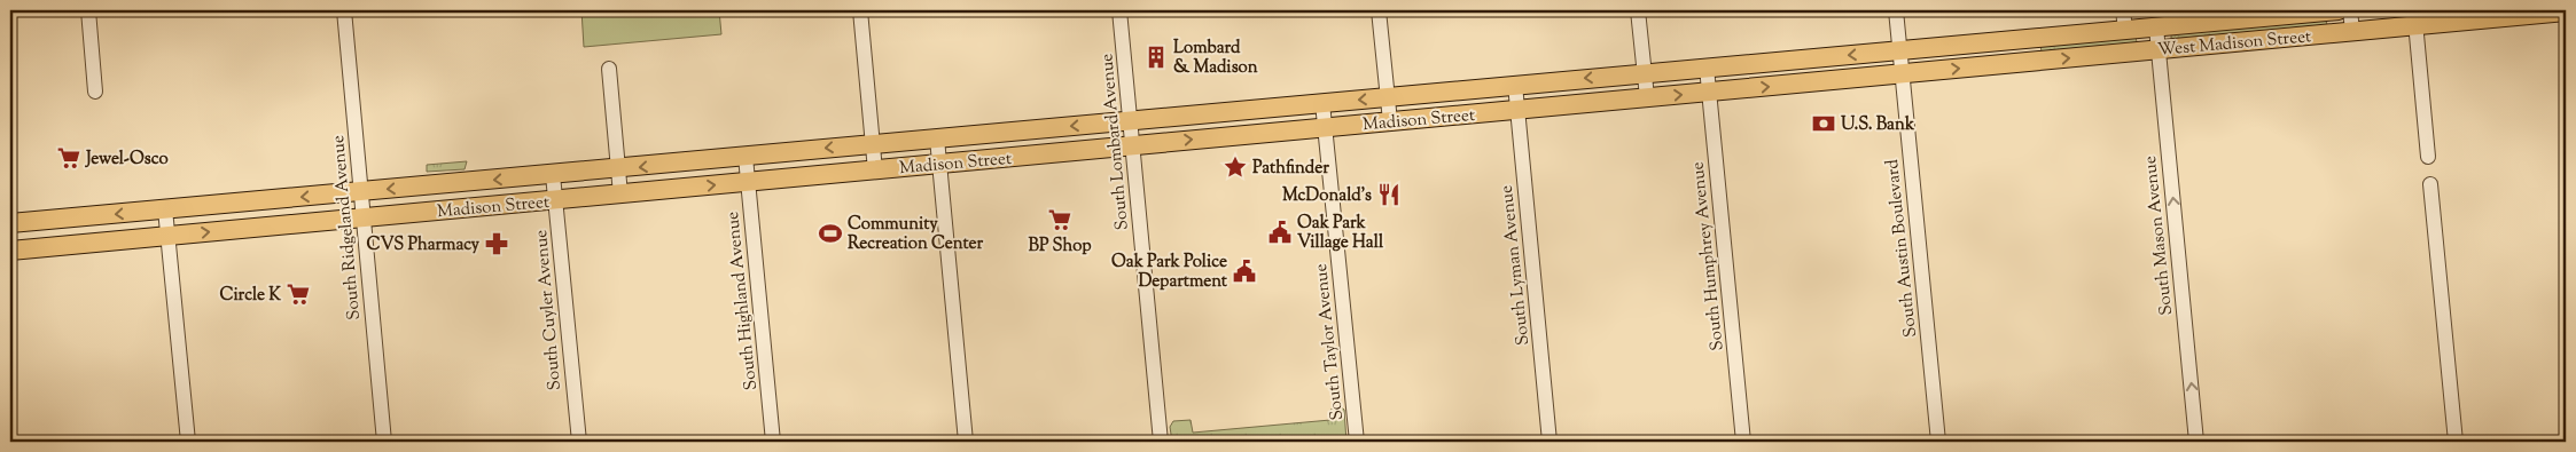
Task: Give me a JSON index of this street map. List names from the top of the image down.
{
  "streets": {
    "main road": ["West Madison Street", "Madison Street"],
    "street": [
      "South Lombard Avenue",
      "South Ridgeland Avenue",
      "South Mason Avenue",
      "South Austin Boulevard",
      "South Humphrey Avenue",
      "South Lyman Avenue",
      "South Highland Avenue",
      "South Cuyler Avenue",
      "South Taylor Avenue"
    ]
  },
  "crossings": [
    ["West Madison Street", "Madison Street"],
    ["West Madison Street", "South Mason Avenue"],
    ["West Madison Street", "South Austin Boulevard"],
    ["Madison Street", "South Lombard Avenue"],
    ["Madison Street", "South Ridgeland Avenue"],
    ["Madison Street", "South Austin Boulevard"],
    ["Madison Street", "South Humphrey Avenue"],
    ["Madison Street", "South Lyman Avenue"],
    ["Madison Street", "South Highland Avenue"],
    ["Madison Street", "South Cuyler Avenue"],
    ["Madison Street", "South Taylor Avenue"]
  ],
  "one_way": ["South Mason Avenue"],
  "places": {
    "building": ["Lombard & Madison"],
    "bank": ["U.S. Bank"],
    "supermarket": ["Jewel-Osco", "BP Shop", "Circle K"],
    "place": ["Pathfinder"],
    "restaurant": ["McDonald's"],
    "public building": ["Oak Park Village Hall", "Oak Park Police Department"],
    "sports": ["Community Recreation Center"],
    "pharmacy": ["CVS Pharmacy"]
  }
}
